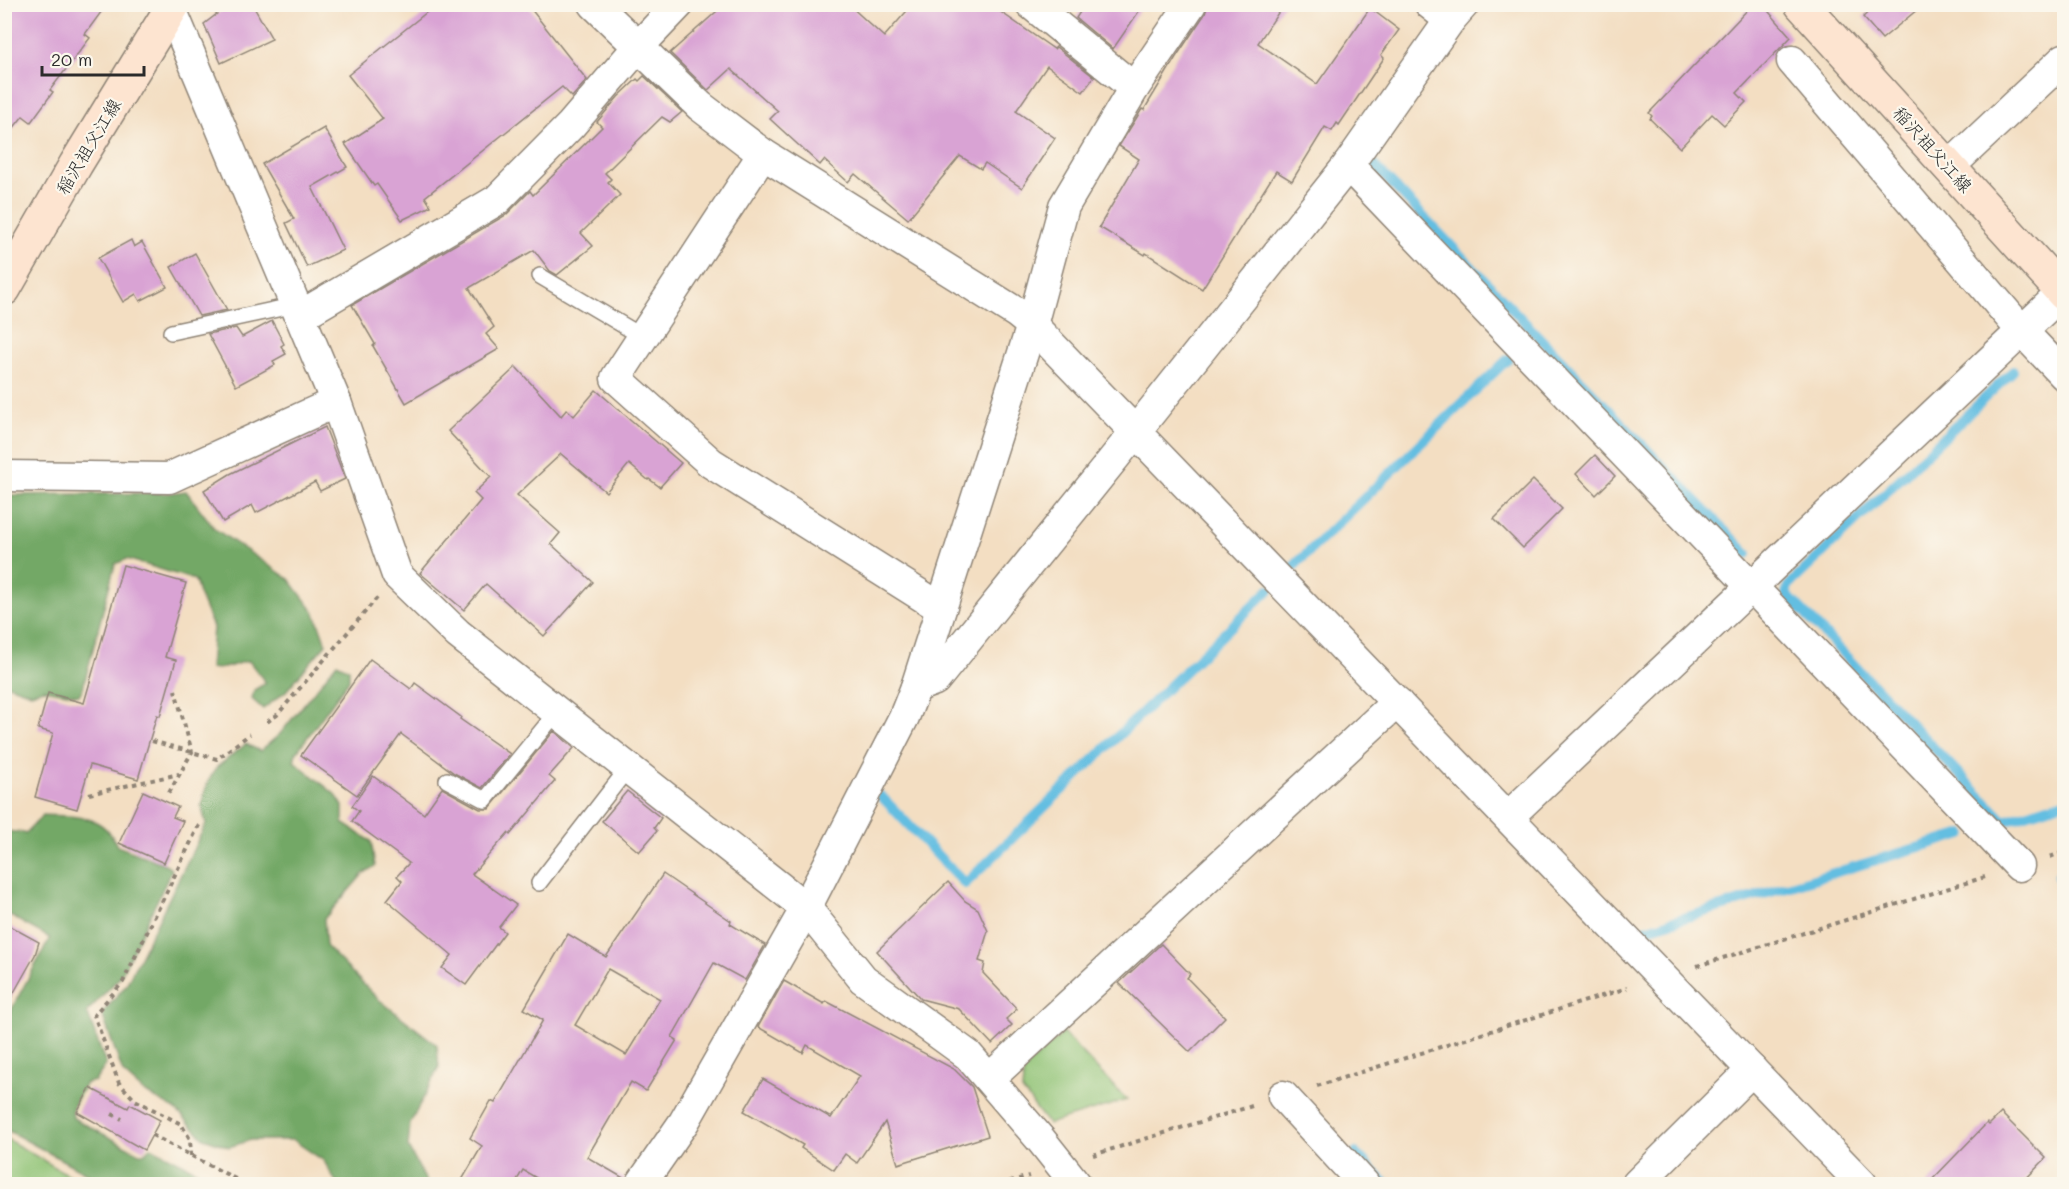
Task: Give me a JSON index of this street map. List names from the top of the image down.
{
  "streets": {
    "main road": ["稲沢祖父江線"]
  },
  "scale_bar": "20 m"
}
